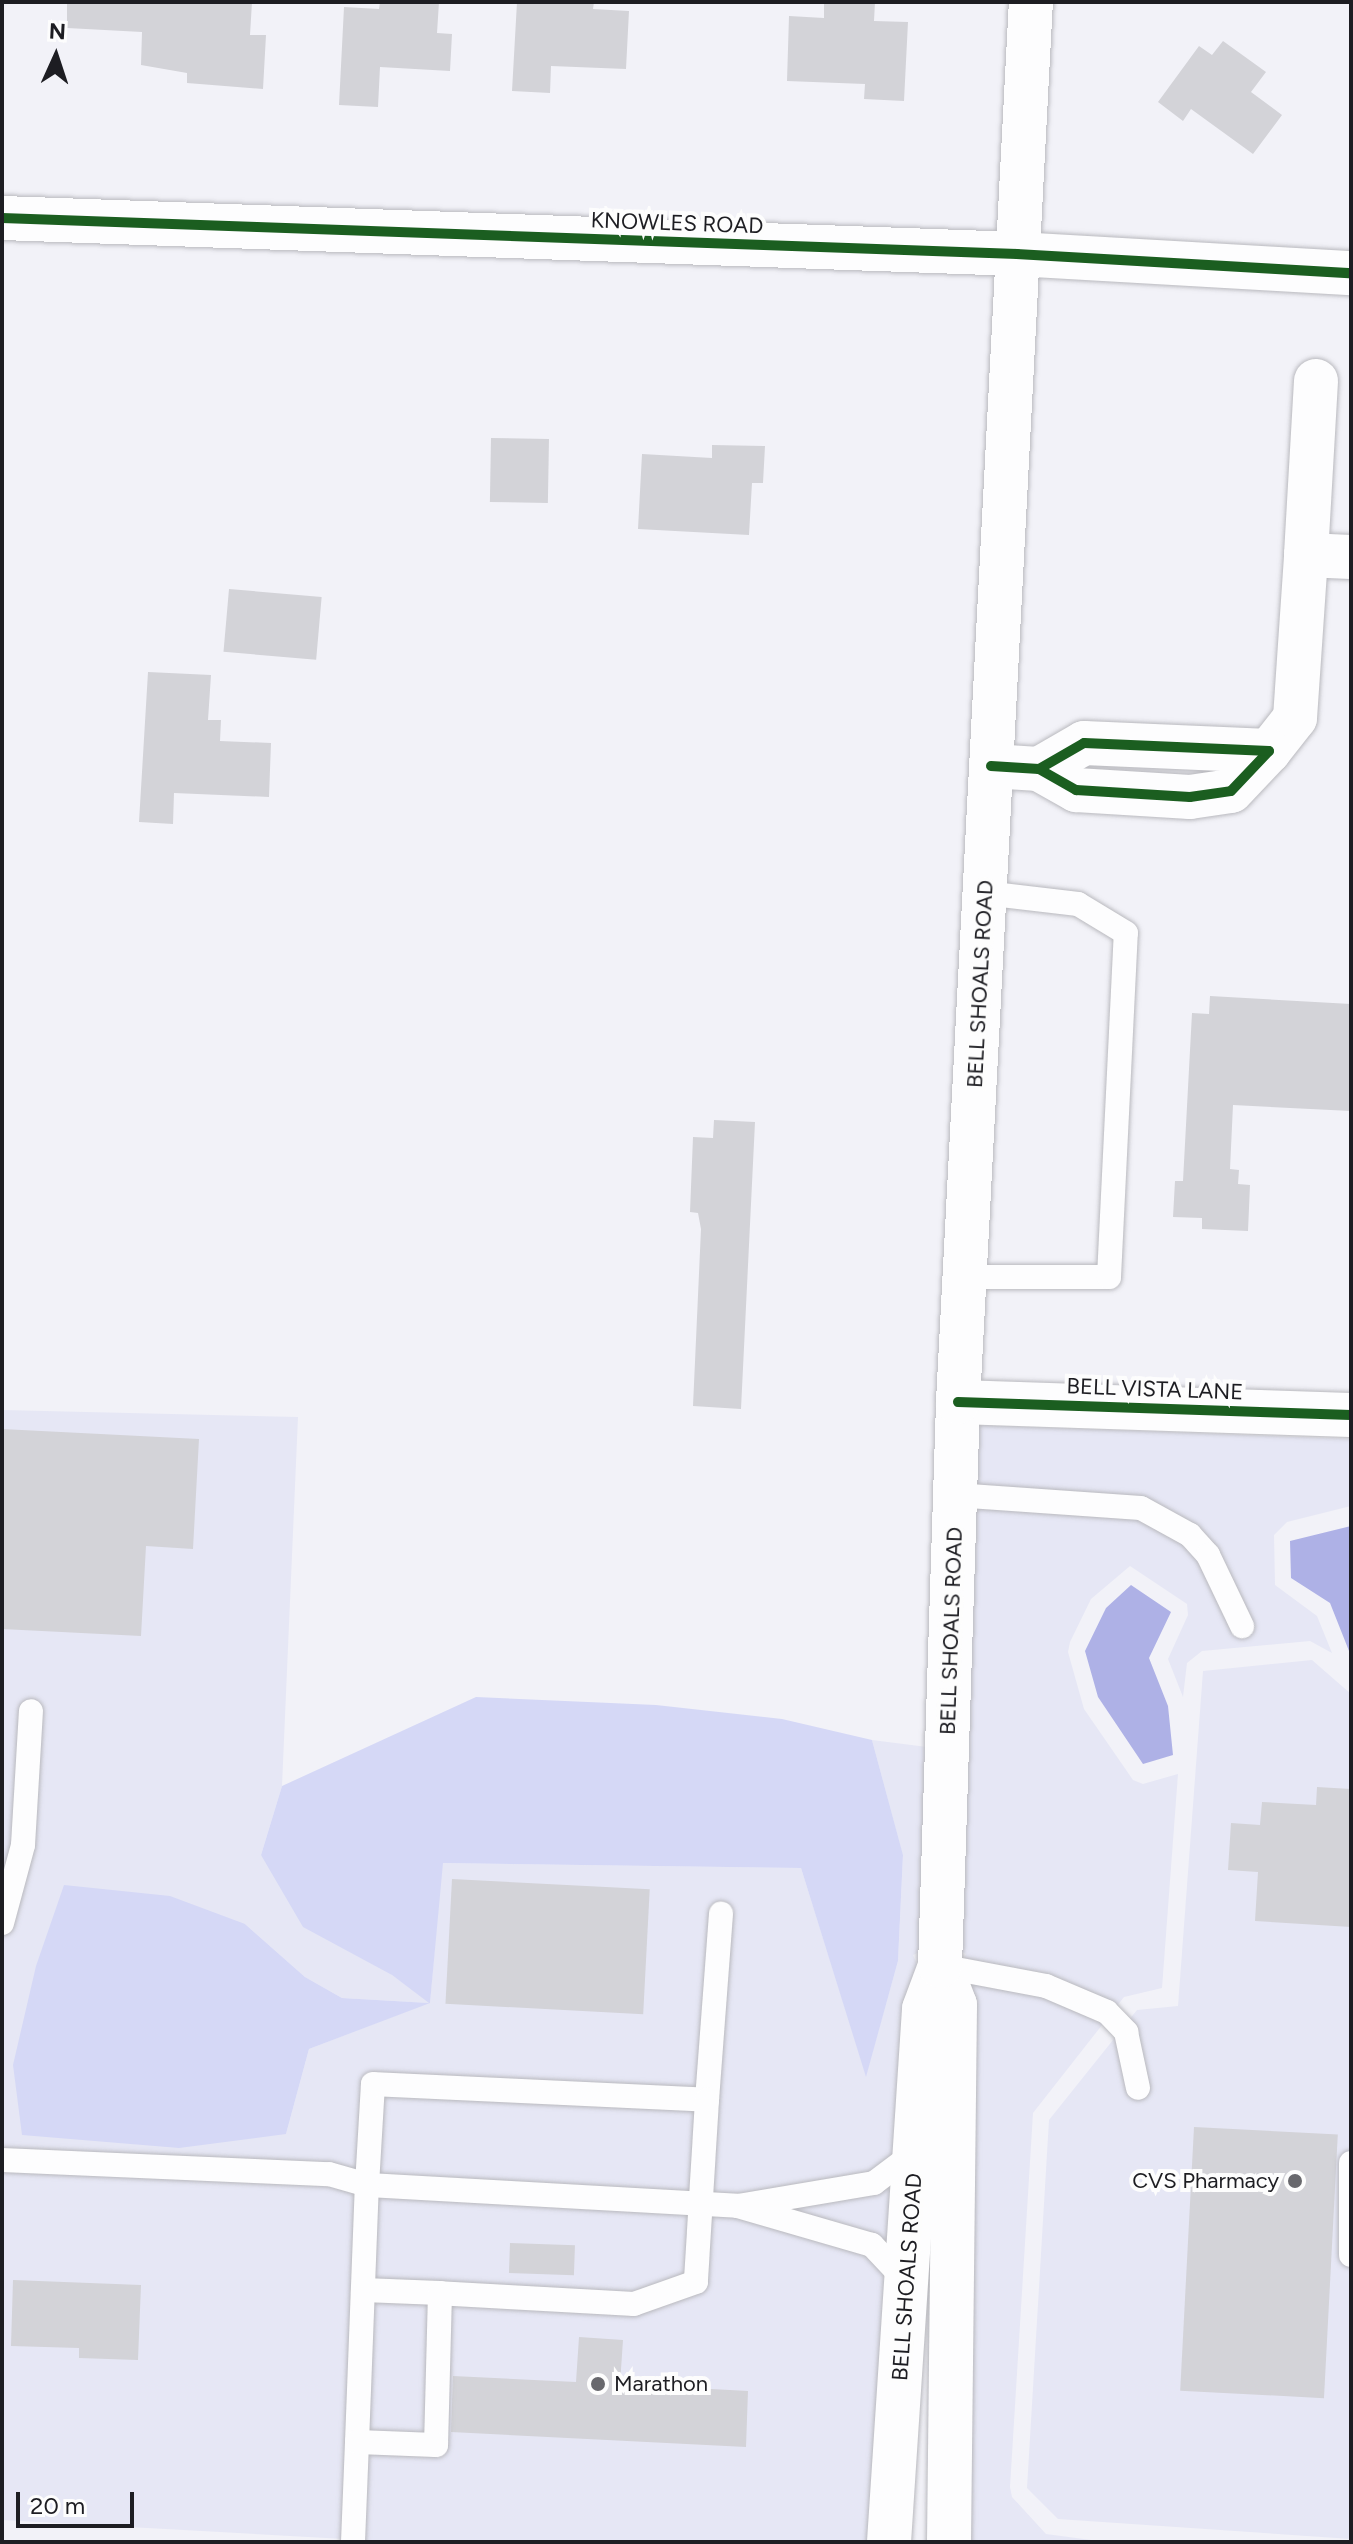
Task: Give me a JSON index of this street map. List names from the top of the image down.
{
  "streets": {
    "main road": ["KNOWLES ROAD", "BELL SHOALS ROAD", "BELL VISTA LANE"]
  },
  "crossings": [
    ["KNOWLES ROAD", "BELL SHOALS ROAD"],
    ["BELL SHOALS ROAD", "BELL VISTA LANE"]
  ],
  "places": ["CVS Pharmacy", "Marathon"],
  "scale_bar": "20 m",
  "north": "top"
}
